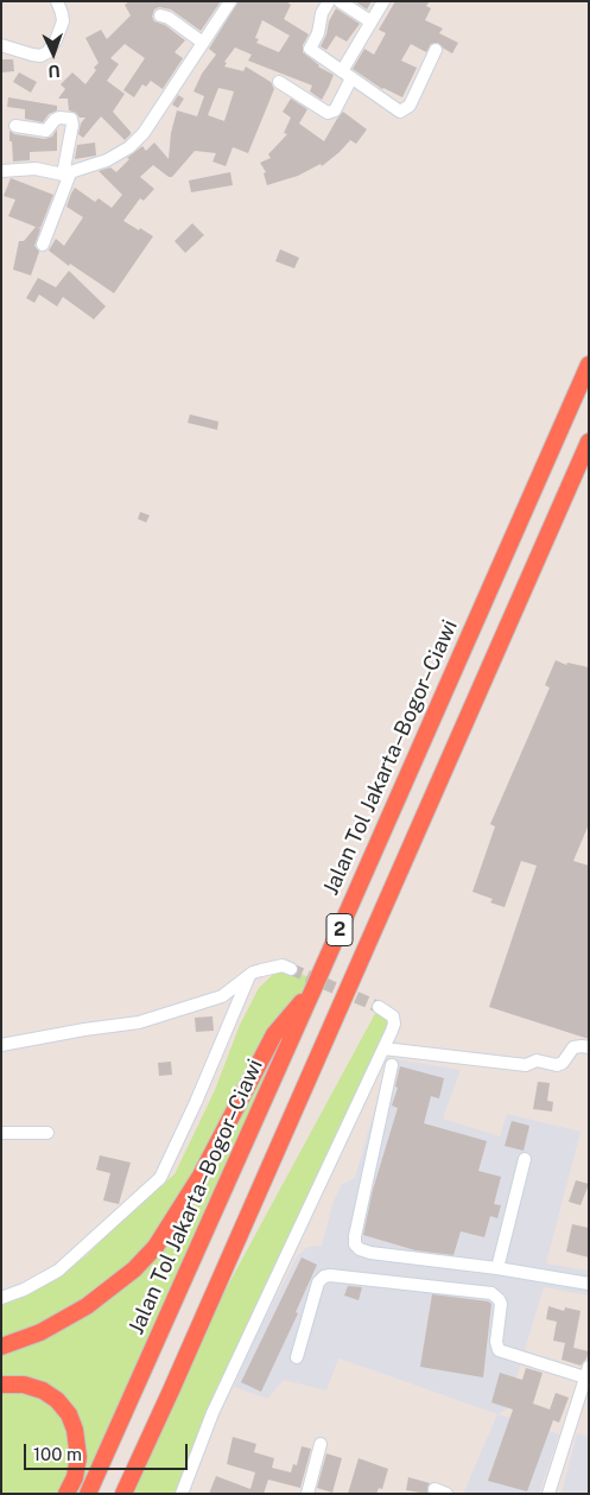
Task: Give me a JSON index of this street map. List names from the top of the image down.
{
  "streets": {
    "highway": ["Jalan Tol Jakarta–Bogor–Ciawi", "2"]
  },
  "scale_bar": "100 m",
  "north": "bottom"
}
